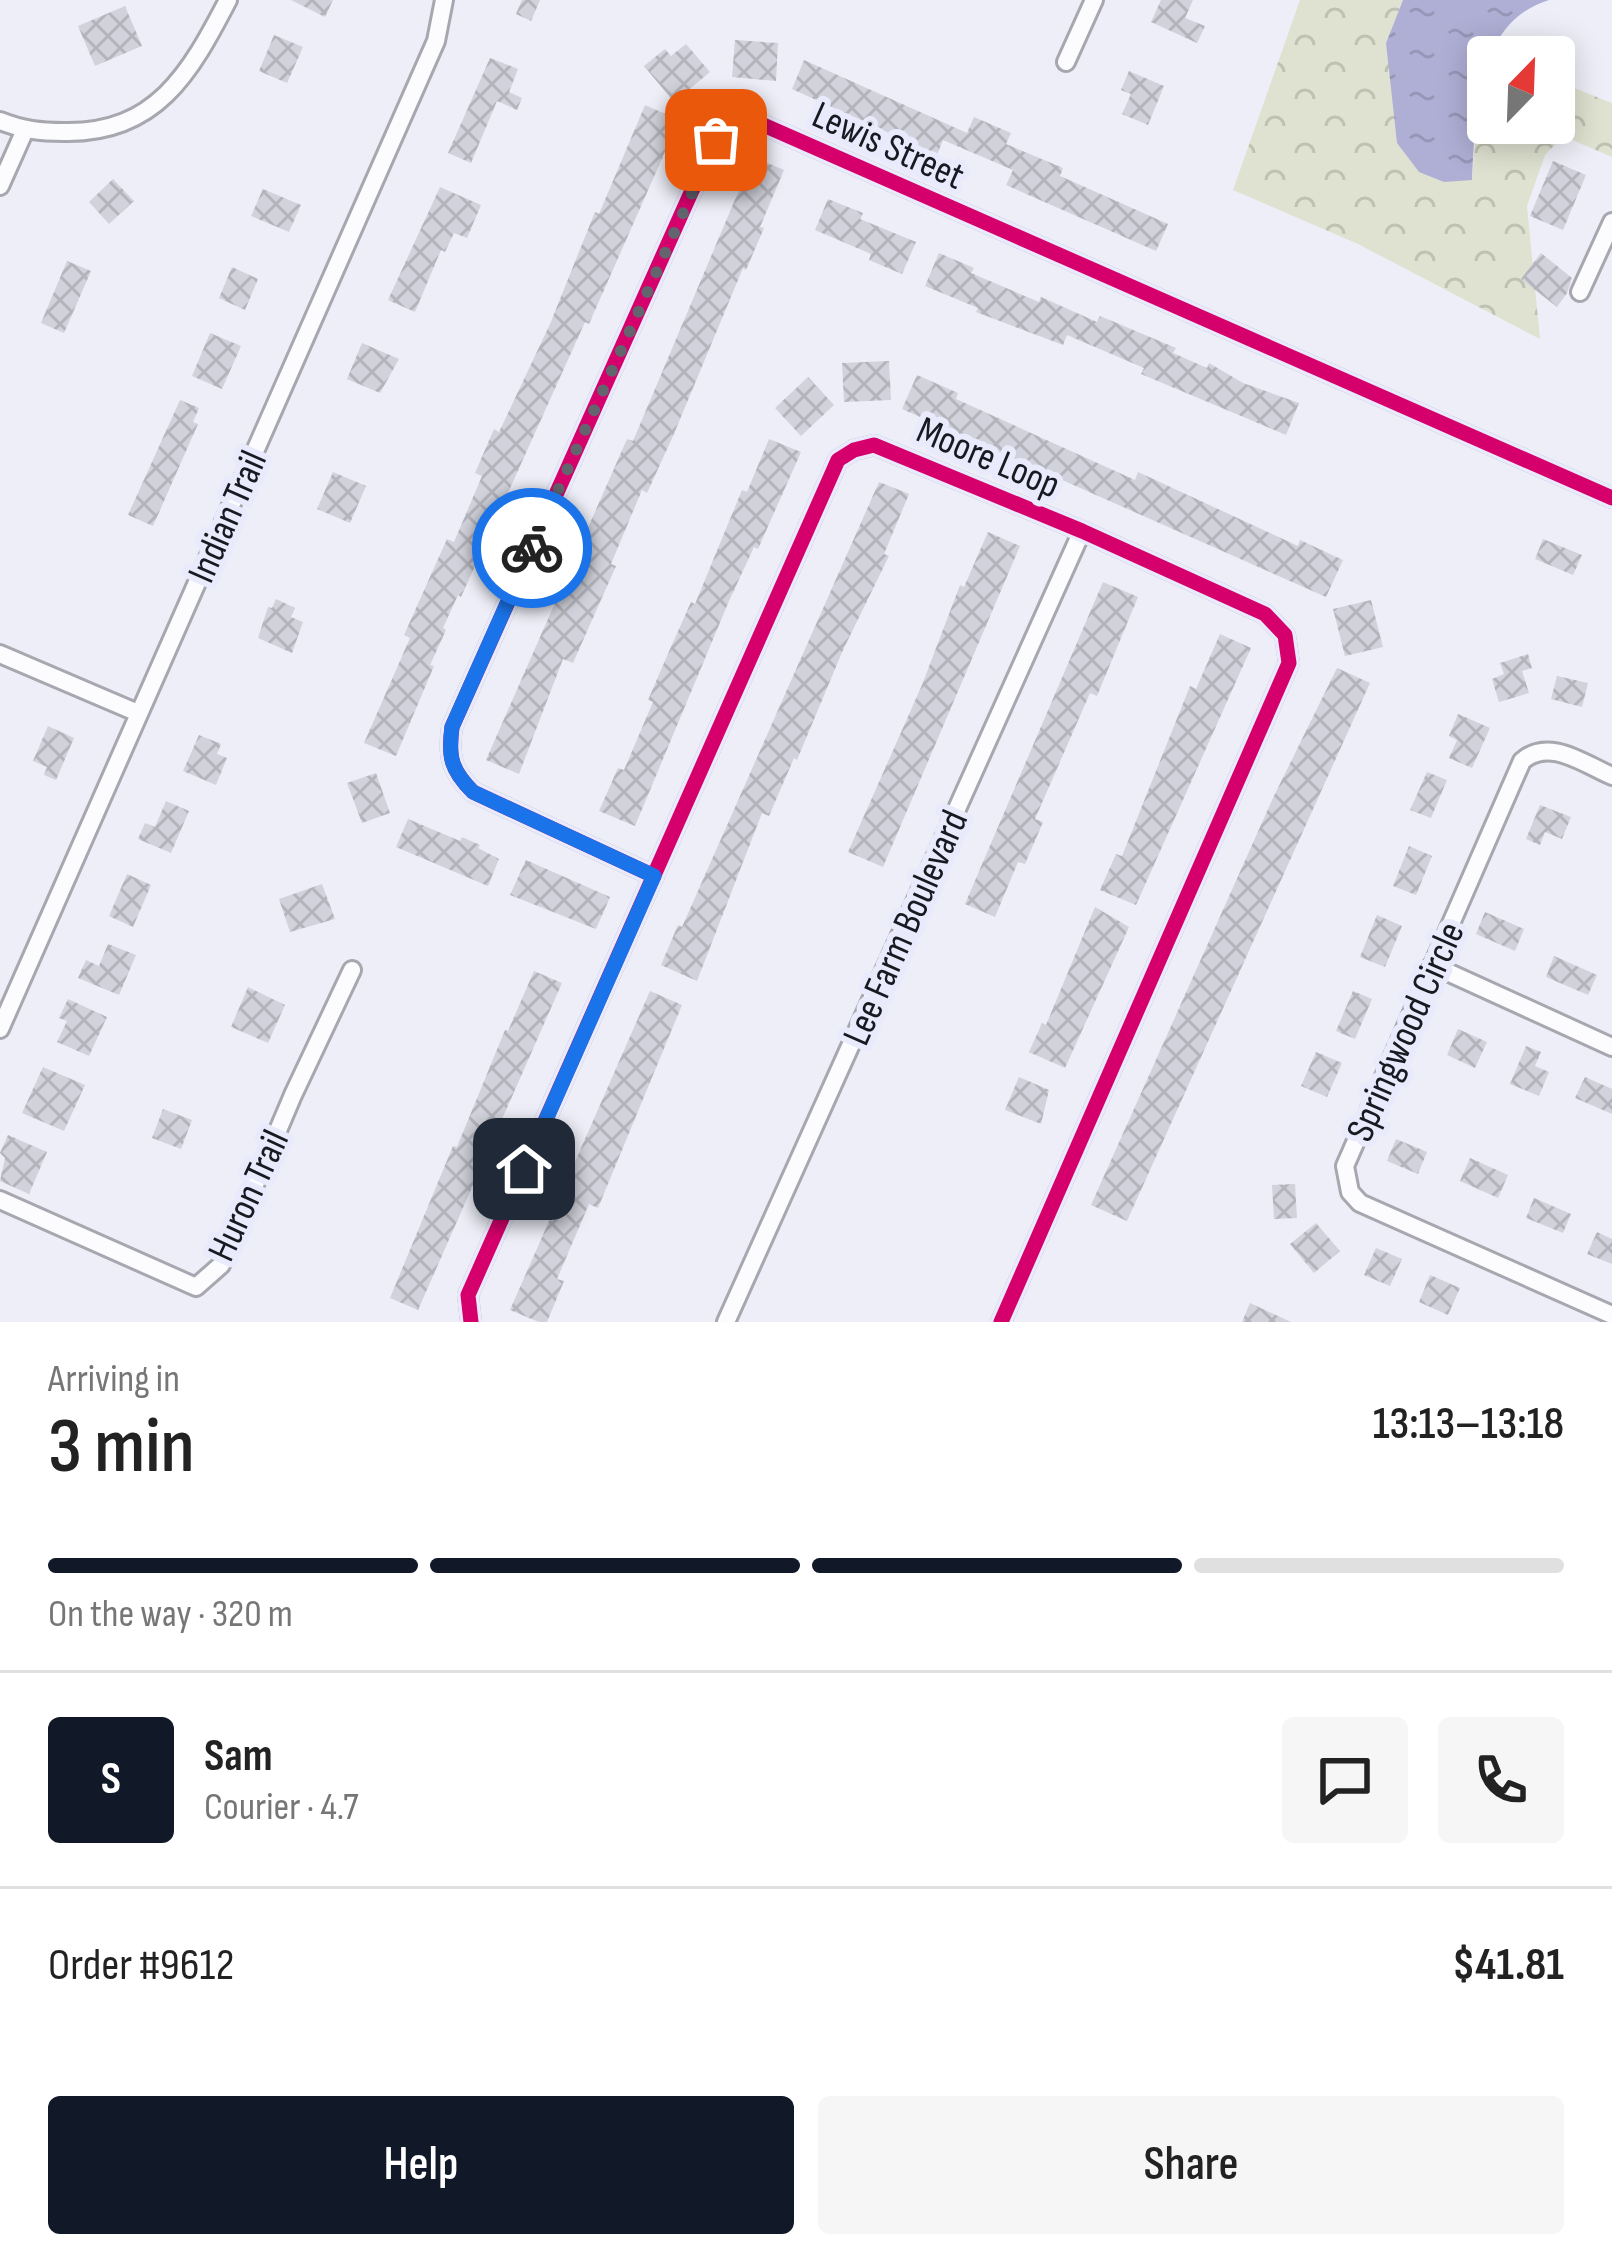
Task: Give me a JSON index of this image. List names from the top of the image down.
{
  "streets": {
    "street": [
      "Lewis Street",
      "Moore Loop",
      "Indian Trail",
      "Lee Farm Boulevard",
      "Springwood Circle",
      "Huron Trail"
    ]
  },
  "crossings": [
    ["Lewis Street", "Moore Loop"],
    ["Moore Loop", "Lee Farm Boulevard"]
  ],
  "north": "top right",
  "page": {
    "heading": ["3 min", "Arriving in", "13:13–13:18"],
    "panel": [
      "Sam",
      "Courier · 4.7",
      "Order #9612",
      "$41.81"
    ],
    "bar": "On the way · 320 m",
    "round": "S",
    "buttons": ["Help", "Share"]
  }
}
